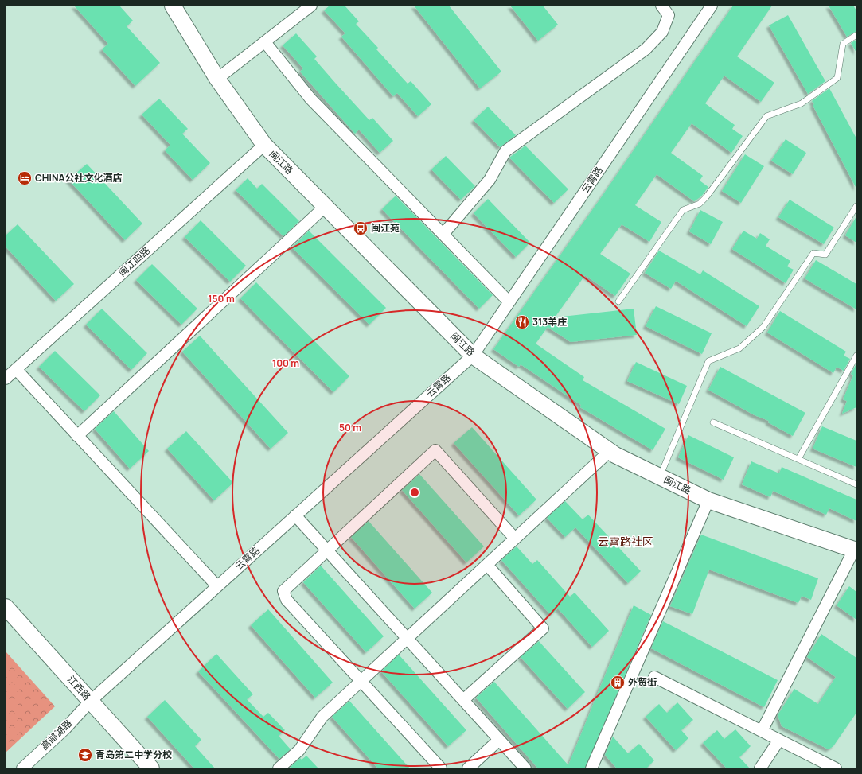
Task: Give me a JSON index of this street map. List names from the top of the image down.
{
  "streets": {
    "street": [
      "闽江路",
      "云霄路",
      "闽江四路",
      "江西路",
      "高邮湖路"
    ]
  },
  "crossings": [
    ["闽江路", "云霄路"],
    ["闽江路", "闽江四路"],
    ["云霄路", "江西路"],
    ["云霄路", "高邮湖路"],
    ["江西路", "高邮湖路"]
  ],
  "districts": ["云霄路社区"],
  "places": {
    "hotel": ["CHINA公社文化酒店"],
    "bus stop": ["闽江苑"],
    "restaurant": ["313羊庄"],
    "building": ["外贸街"],
    "school or university": ["青岛第二中学分校"]
  },
  "rings": ["150 m", "100 m", "50 m"]
}
